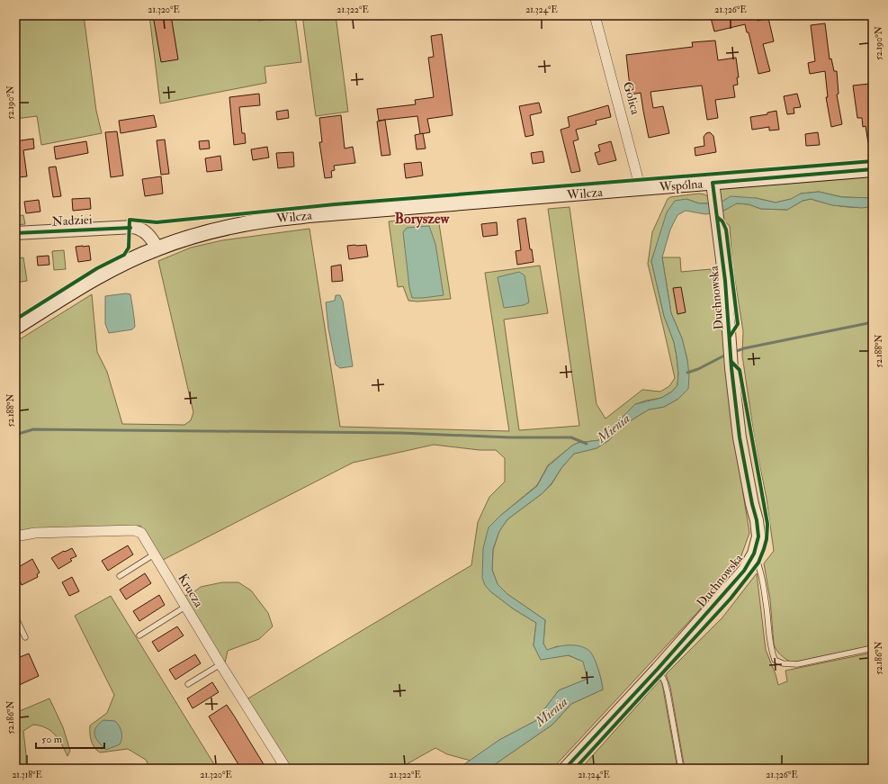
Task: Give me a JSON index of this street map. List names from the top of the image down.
{
  "streets": {
    "main road": ["Wspólna", "Wilcza"],
    "street": [
      "Golica",
      "Nadziei",
      "Duchnowska",
      "Krucza"
    ]
  },
  "crossings": [
    ["Golica", "Wspólna"],
    ["Golica", "Wilcza"],
    ["Wspólna", "Wilcza"],
    ["Wspólna", "Duchnowska"],
    ["Wilcza", "Nadziei"]
  ],
  "districts": ["Boryszew"],
  "water": ["Mienia"],
  "scale_bar": "50 m",
  "coordinates": [
    "21.320°E",
    "21.322°E",
    "21.324°E",
    "21.326°E",
    "52.190°N",
    "52.188°N",
    "52.186°N",
    "21.318°E"
  ]
}
